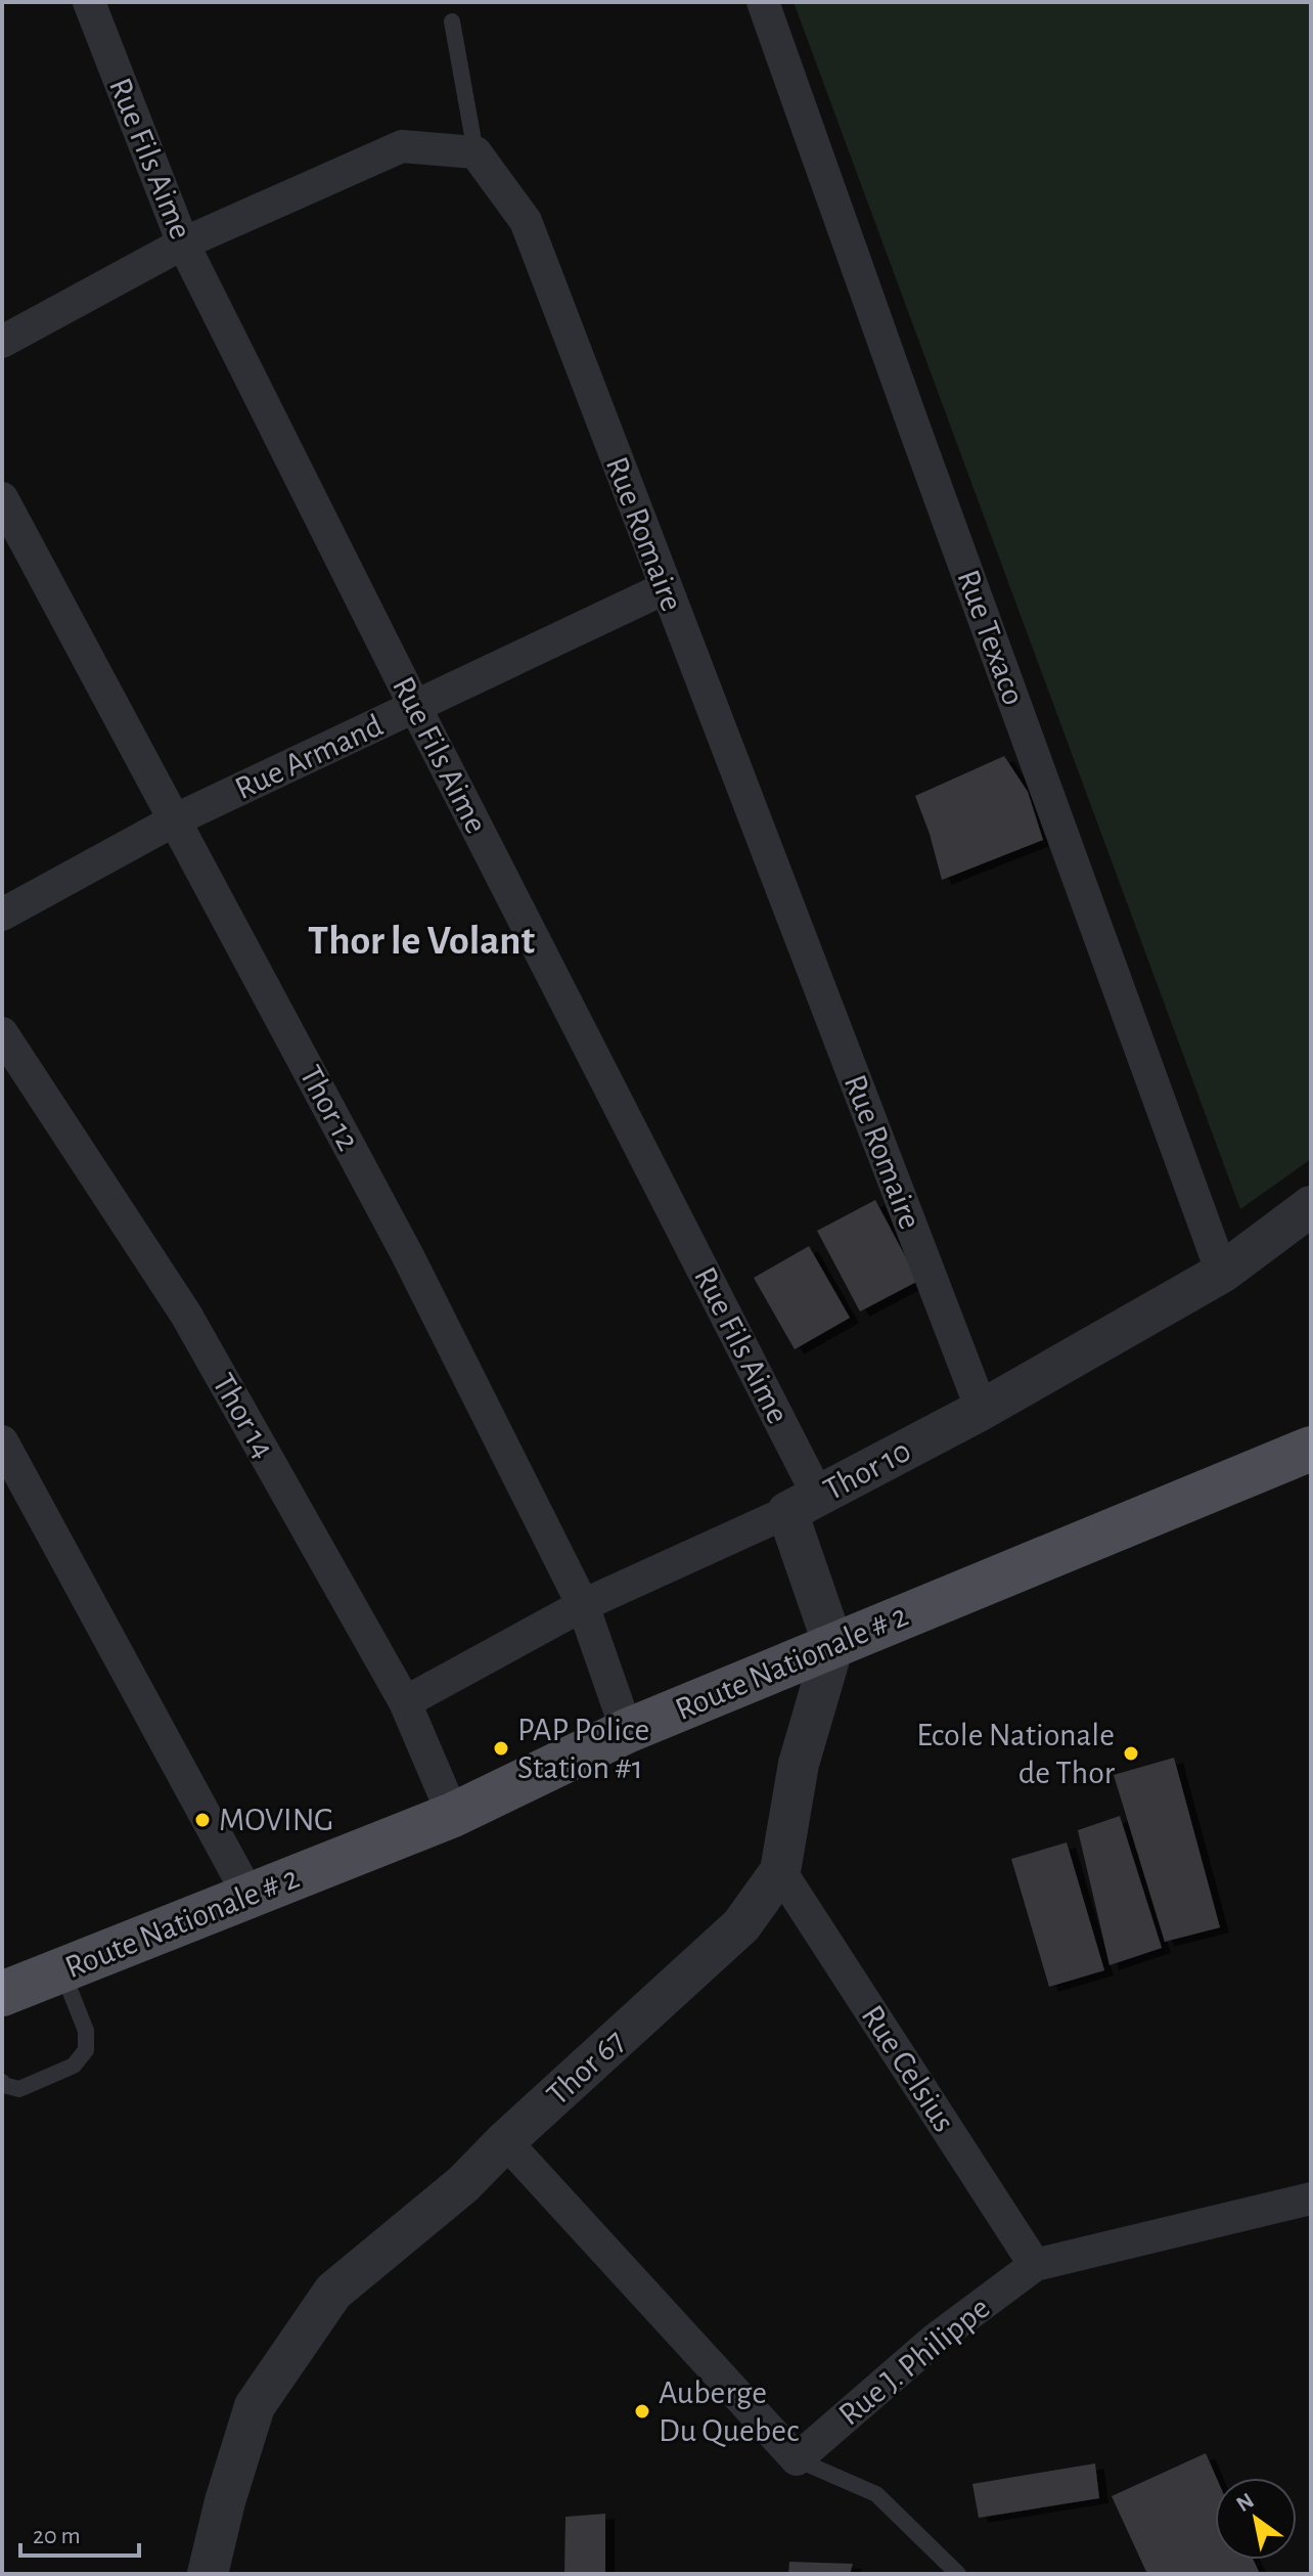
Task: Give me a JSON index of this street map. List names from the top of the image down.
{
  "streets": {
    "main road": ["Route Nationale # 2"],
    "street": [
      "Rue Fils Aime",
      "Rue Romaire",
      "Rue Texaco",
      "Rue Armand",
      "Thor 12",
      "Thor 14",
      "Thor 10",
      "Thor 67",
      "Rue Celsius",
      "Rue J. Philippe"
    ]
  },
  "crossings": [
    ["Rue Fils Aime", "Rue Armand"],
    ["Rue Fils Aime", "Thor 10"],
    ["Rue Romaire", "Rue Armand"],
    ["Rue Romaire", "Thor 10"],
    ["Rue Texaco", "Thor 10"],
    ["Rue Armand", "Thor 12"],
    ["Thor 12", "Thor 10"],
    ["Thor 12", "Route Nationale # 2"],
    ["Thor 14", "Thor 10"],
    ["Thor 14", "Route Nationale # 2"],
    ["Route Nationale # 2", "Thor 67"],
    ["Thor 67", "Rue Celsius"],
    ["Rue Celsius", "Rue J. Philippe"]
  ],
  "districts": ["Thor le Volant"],
  "places": [
    "PAP Police Station #1",
    "Ecole Nationale de Thor",
    "MOVING",
    "Auberge Du Quebec"
  ],
  "scale_bar": "20 m",
  "north": "top left"
}
